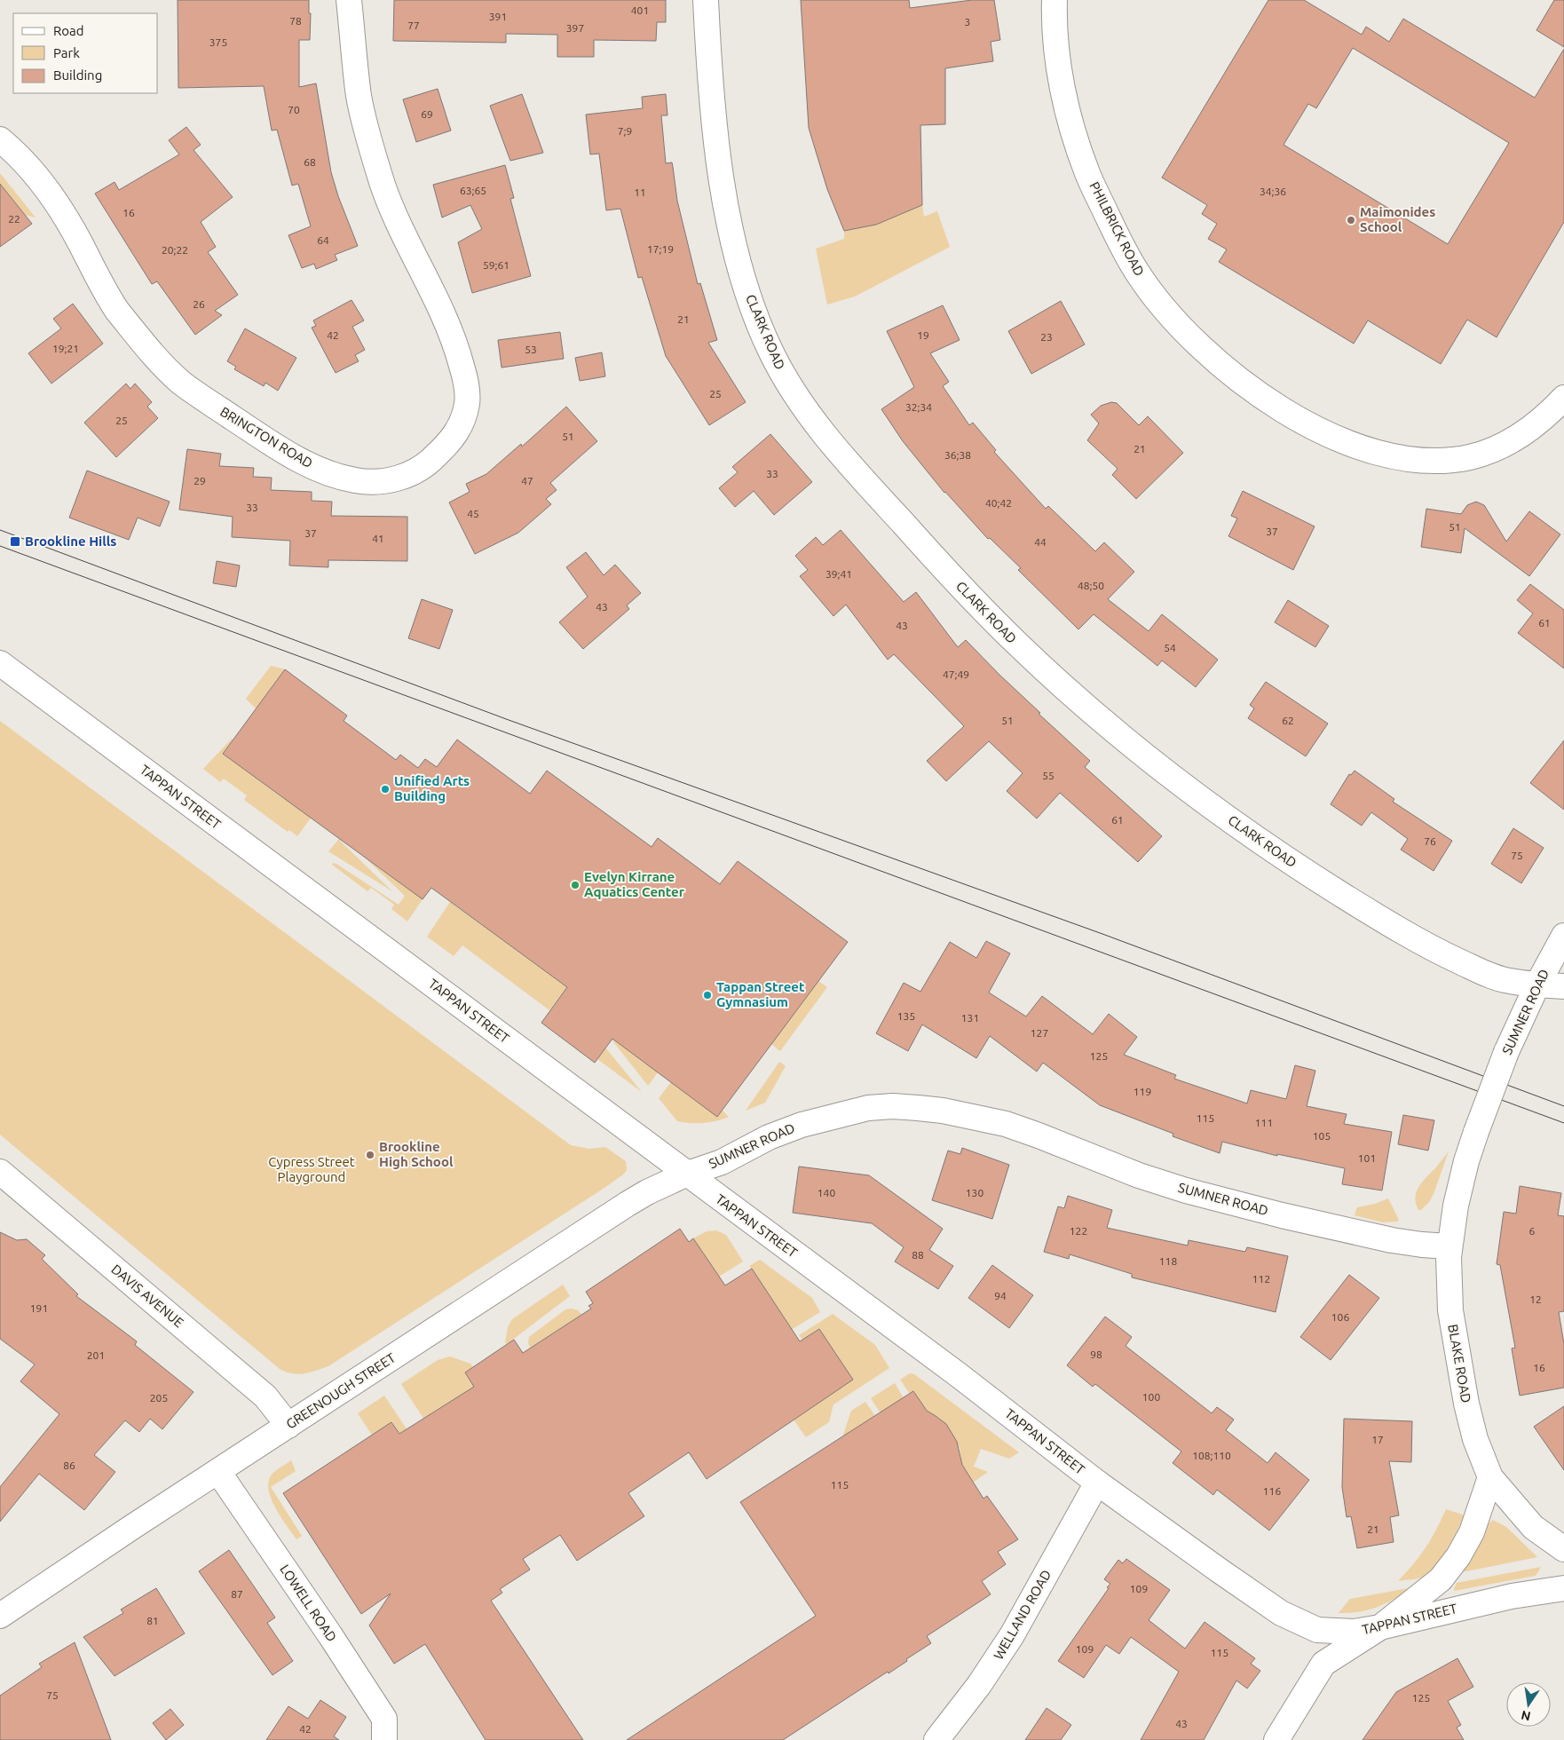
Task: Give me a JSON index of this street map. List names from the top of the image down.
{
  "streets": {
    "street": [
      "PHILBRICK ROAD",
      "CLARK ROAD",
      "BRINGTON ROAD",
      "TAPPAN STREET",
      "SUMNER ROAD",
      "DAVIS AVENUE",
      "BLAKE ROAD",
      "GREENOUGH STREET",
      "LOWELL ROAD",
      "WELLAND ROAD"
    ]
  },
  "crossings": [
    ["CLARK ROAD", "SUMNER ROAD"],
    ["TAPPAN STREET", "SUMNER ROAD"],
    ["TAPPAN STREET", "GREENOUGH STREET"],
    ["TAPPAN STREET", "WELLAND ROAD"],
    ["SUMNER ROAD", "BLAKE ROAD"],
    ["SUMNER ROAD", "GREENOUGH STREET"],
    ["DAVIS AVENUE", "GREENOUGH STREET"],
    ["GREENOUGH STREET", "LOWELL ROAD"]
  ],
  "parks": ["Cypress Street Playground"],
  "places": {
    "other": [
      "Maimonides School",
      "Unified Arts Building",
      "Evelyn Kirrane Aquatics Center",
      "Tappan Street Gymnasium",
      "Brookline High School"
    ],
    "transit": ["Brookline Hills"]
  },
  "house_numbers": [
    "401",
    "391",
    "78",
    "3",
    "77",
    "397",
    "375",
    "70",
    "69",
    "7;9",
    "68",
    "63;65",
    "34;36",
    "11",
    "16",
    "22",
    "64",
    "17;19",
    "20;22",
    "59;61",
    "26",
    "21",
    "42",
    "19",
    "23",
    "19;21",
    "53",
    "25",
    "32;34",
    "25",
    "51",
    "21",
    "36;38",
    "33",
    "29",
    "47",
    "40;42",
    "33",
    "45",
    "51",
    "37",
    "37",
    "41",
    "44",
    "39;41",
    "48;50",
    "43",
    "61",
    "43",
    "54",
    "47;49",
    "51",
    "62",
    "55",
    "61",
    "76",
    "75",
    "135",
    "131",
    "127",
    "125",
    "119",
    "115",
    "111",
    "105",
    "101",
    "140",
    "130",
    "122",
    "6",
    "88",
    "118",
    "112",
    "94",
    "12",
    "191",
    "106",
    "98",
    "201",
    "16",
    "100",
    "205",
    "17",
    "108;110",
    "86",
    "115",
    "116",
    "21",
    "109",
    "87",
    "81",
    "109",
    "115",
    "75",
    "125",
    "43",
    "42"
  ],
  "legend": ["Road", "Park", "Building"],
  "north": "bottom"
}
